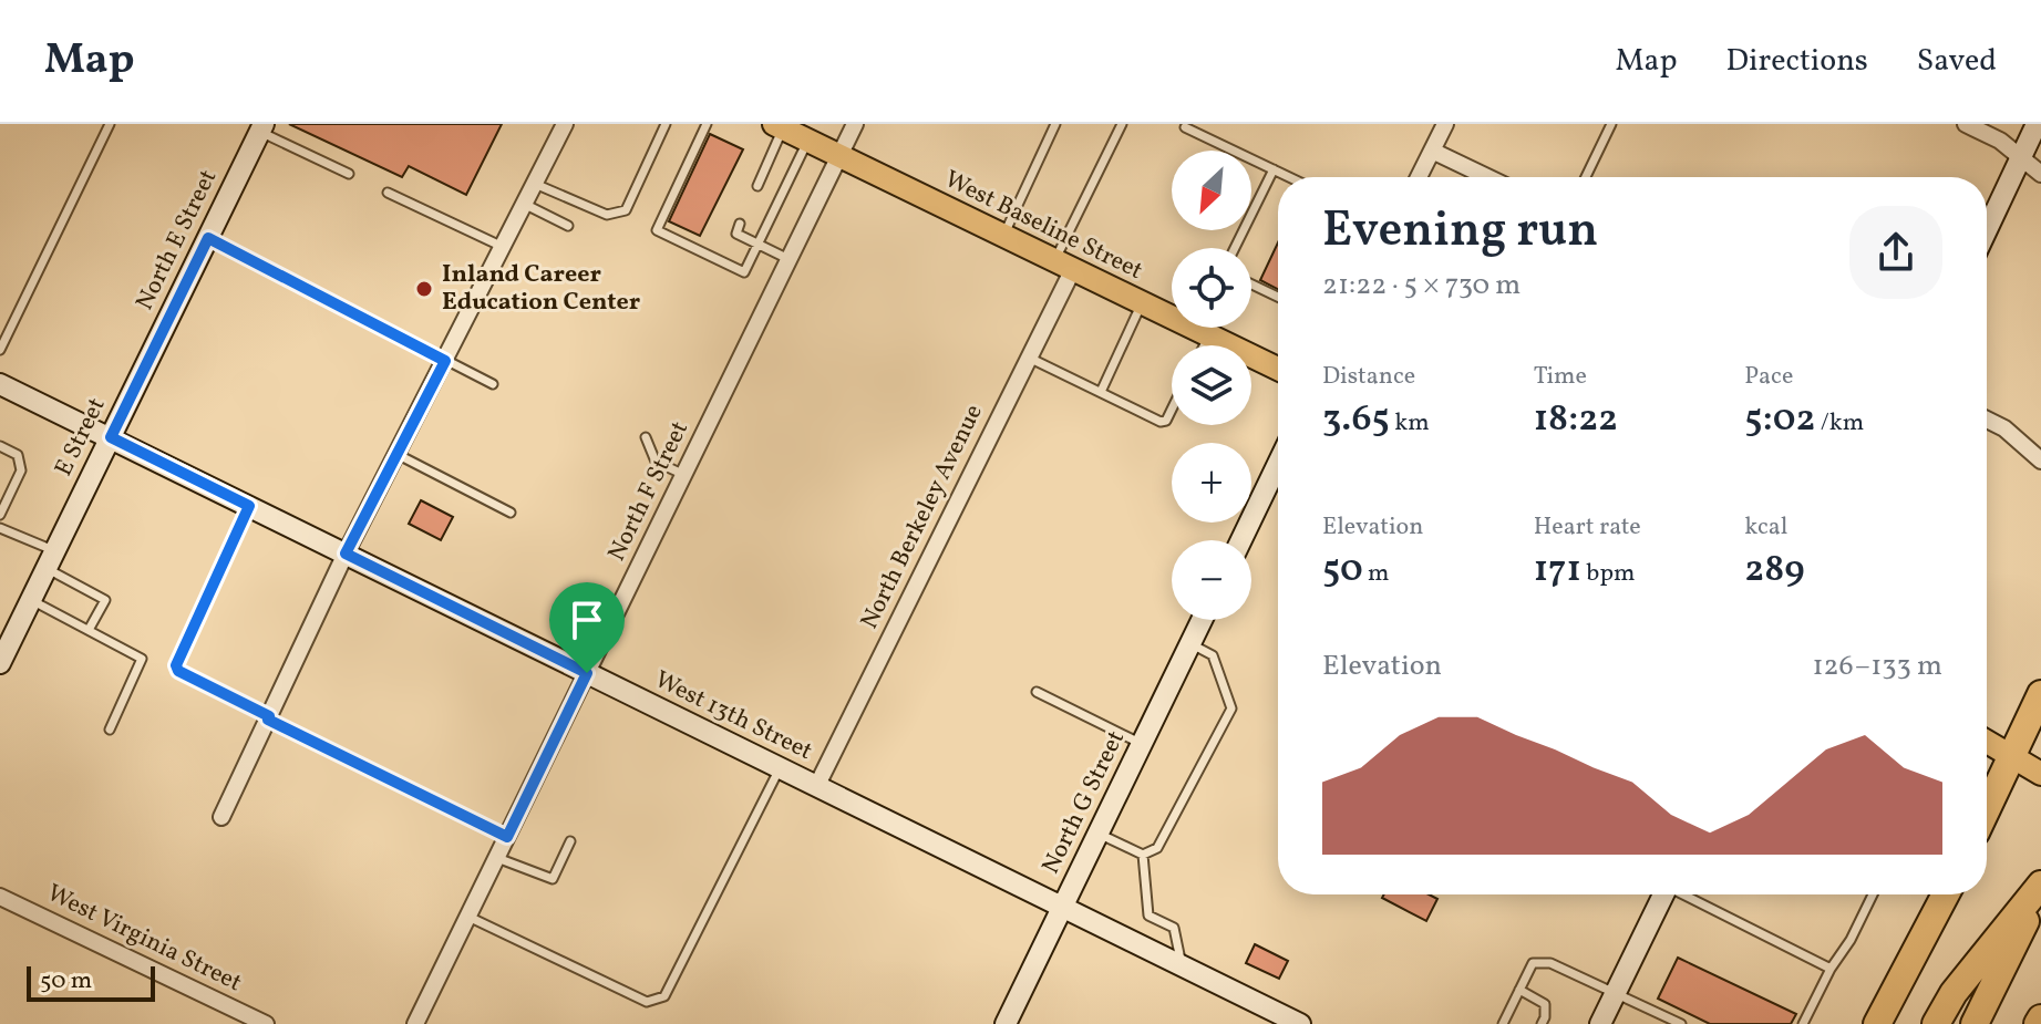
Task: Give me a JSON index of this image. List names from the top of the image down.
{
  "streets": {
    "main road": ["West Baseline Street"],
    "street": [
      "North E Street",
      "E Street",
      "North F Street",
      "North Berkeley Avenue",
      "West 13th Street",
      "North G Street",
      "West Virginia Street"
    ]
  },
  "crossings": [
    ["West Baseline Street", "North F Street"],
    ["West Baseline Street", "North Berkeley Avenue"],
    ["North E Street", "E Street"],
    ["E Street", "West 13th Street"],
    ["North F Street", "West 13th Street"],
    ["North Berkeley Avenue", "West 13th Street"],
    ["West 13th Street", "North G Street"]
  ],
  "places": ["Inland Career Education Center"],
  "scale_bar": "50 m",
  "north": "bottom left",
  "page": {
    "header": "Map",
    "nav": ["Map", "Directions", "Saved"],
    "map_buttons": ["+", "−"],
    "heading": ["Evening run", "21:22 · 5 × 730 m"],
    "stats": [
      ["Distance", "3.65 km"],
      ["Time", "18:22"],
      ["Pace", "5:02 /km"],
      ["Elevation", "50 m"],
      ["Heart rate", "171 bpm"],
      ["kcal", "289"]
    ],
    "chart": ["Elevation", "126–133 m"],
    "scale": "50 m"
  }
}
